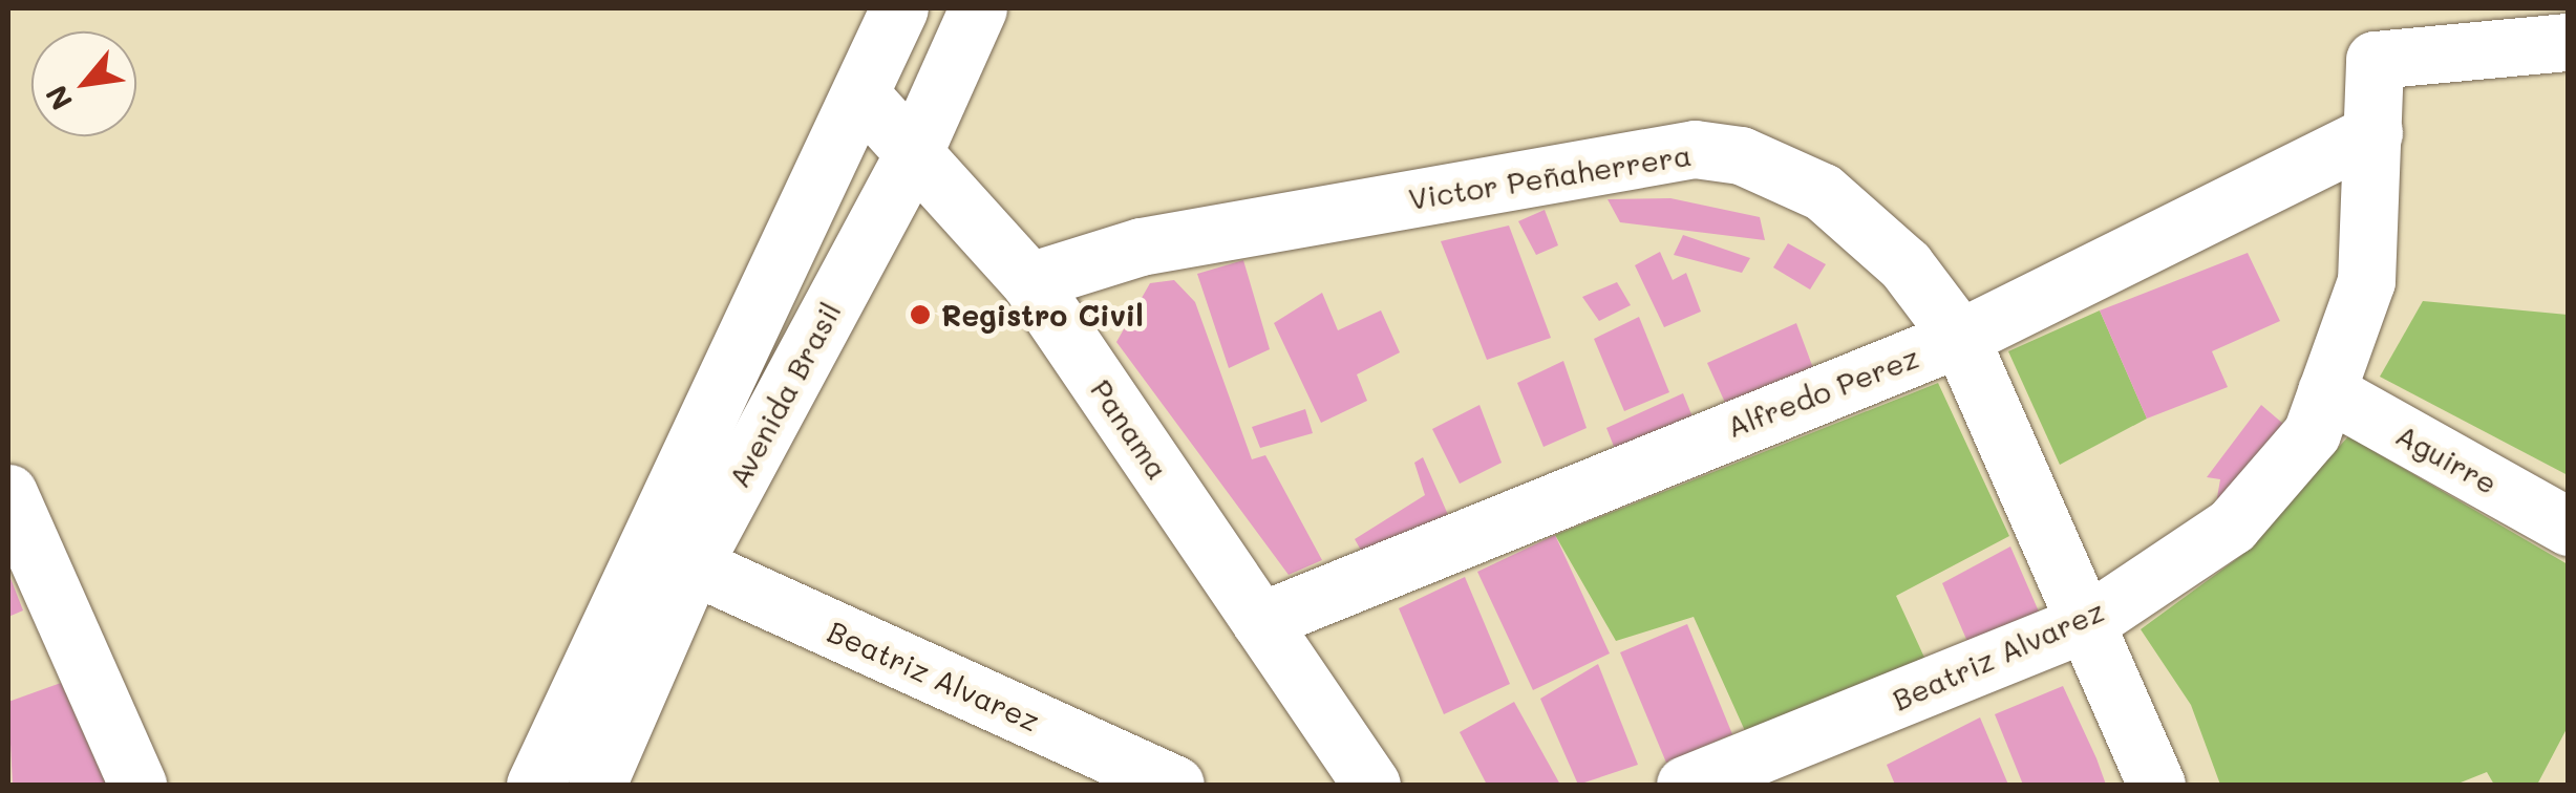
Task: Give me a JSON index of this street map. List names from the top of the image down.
{
  "streets": {
    "street": [
      "Victor Peñaherrera",
      "Alfredo Perez",
      "Avenida Brasil",
      "Panama",
      "Aguirre",
      "Beatriz Alvarez"
    ]
  },
  "crossings": [
    ["Victor Peñaherrera", "Alfredo Perez"],
    ["Victor Peñaherrera", "Panama"],
    ["Victor Peñaherrera", "Beatriz Alvarez"],
    ["Alfredo Perez", "Panama"],
    ["Alfredo Perez", "Beatriz Alvarez"],
    ["Avenida Brasil", "Panama"],
    ["Avenida Brasil", "Beatriz Alvarez"],
    ["Aguirre", "Beatriz Alvarez"]
  ],
  "places": ["Registro Civil"],
  "north": "bottom left"
}
